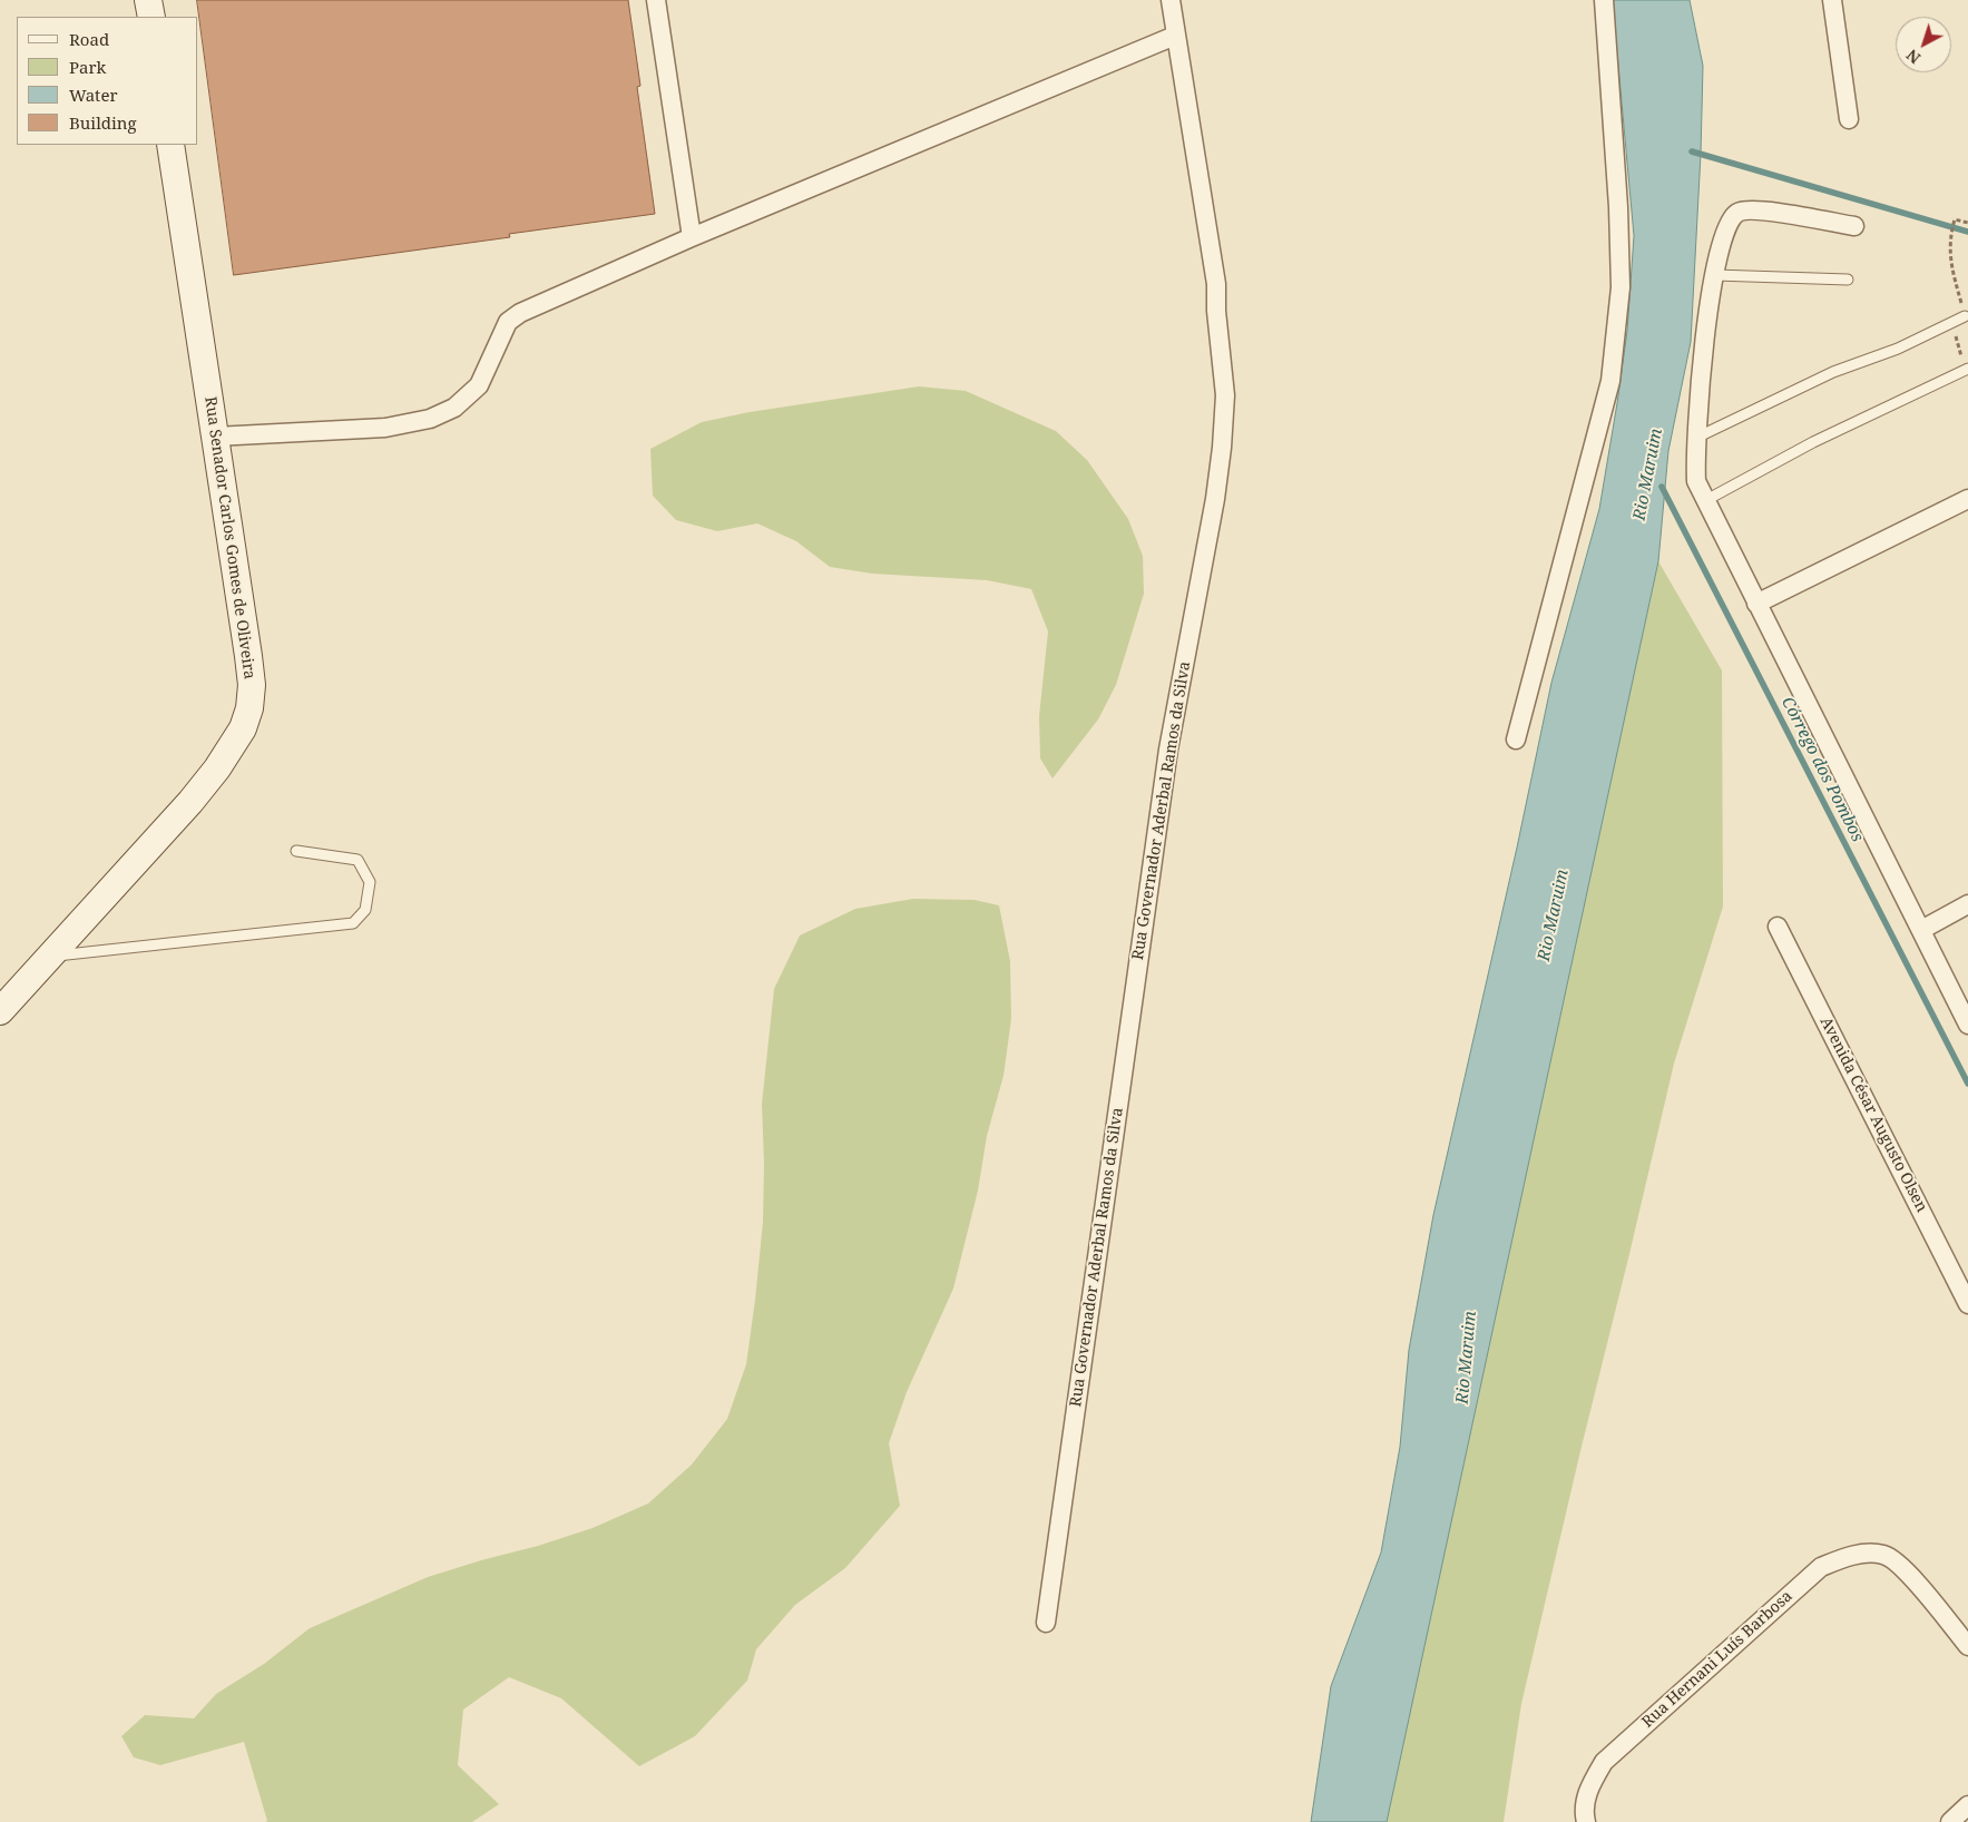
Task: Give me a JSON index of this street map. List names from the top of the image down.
{
  "streets": {
    "main road": ["Rua Senador Carlos Gomes de Oliveira"],
    "street": ["Rua Governador Aderbal Ramos da Silva", "Avenida César Augusto Olsen", "Rua Hernani Luís Barbosa"]
  },
  "water": ["Rio Maruim", "Córrego dos Pombos"],
  "legend": [
    "Road",
    "Park",
    "Water",
    "Building"
  ],
  "north": "bottom left"
}
